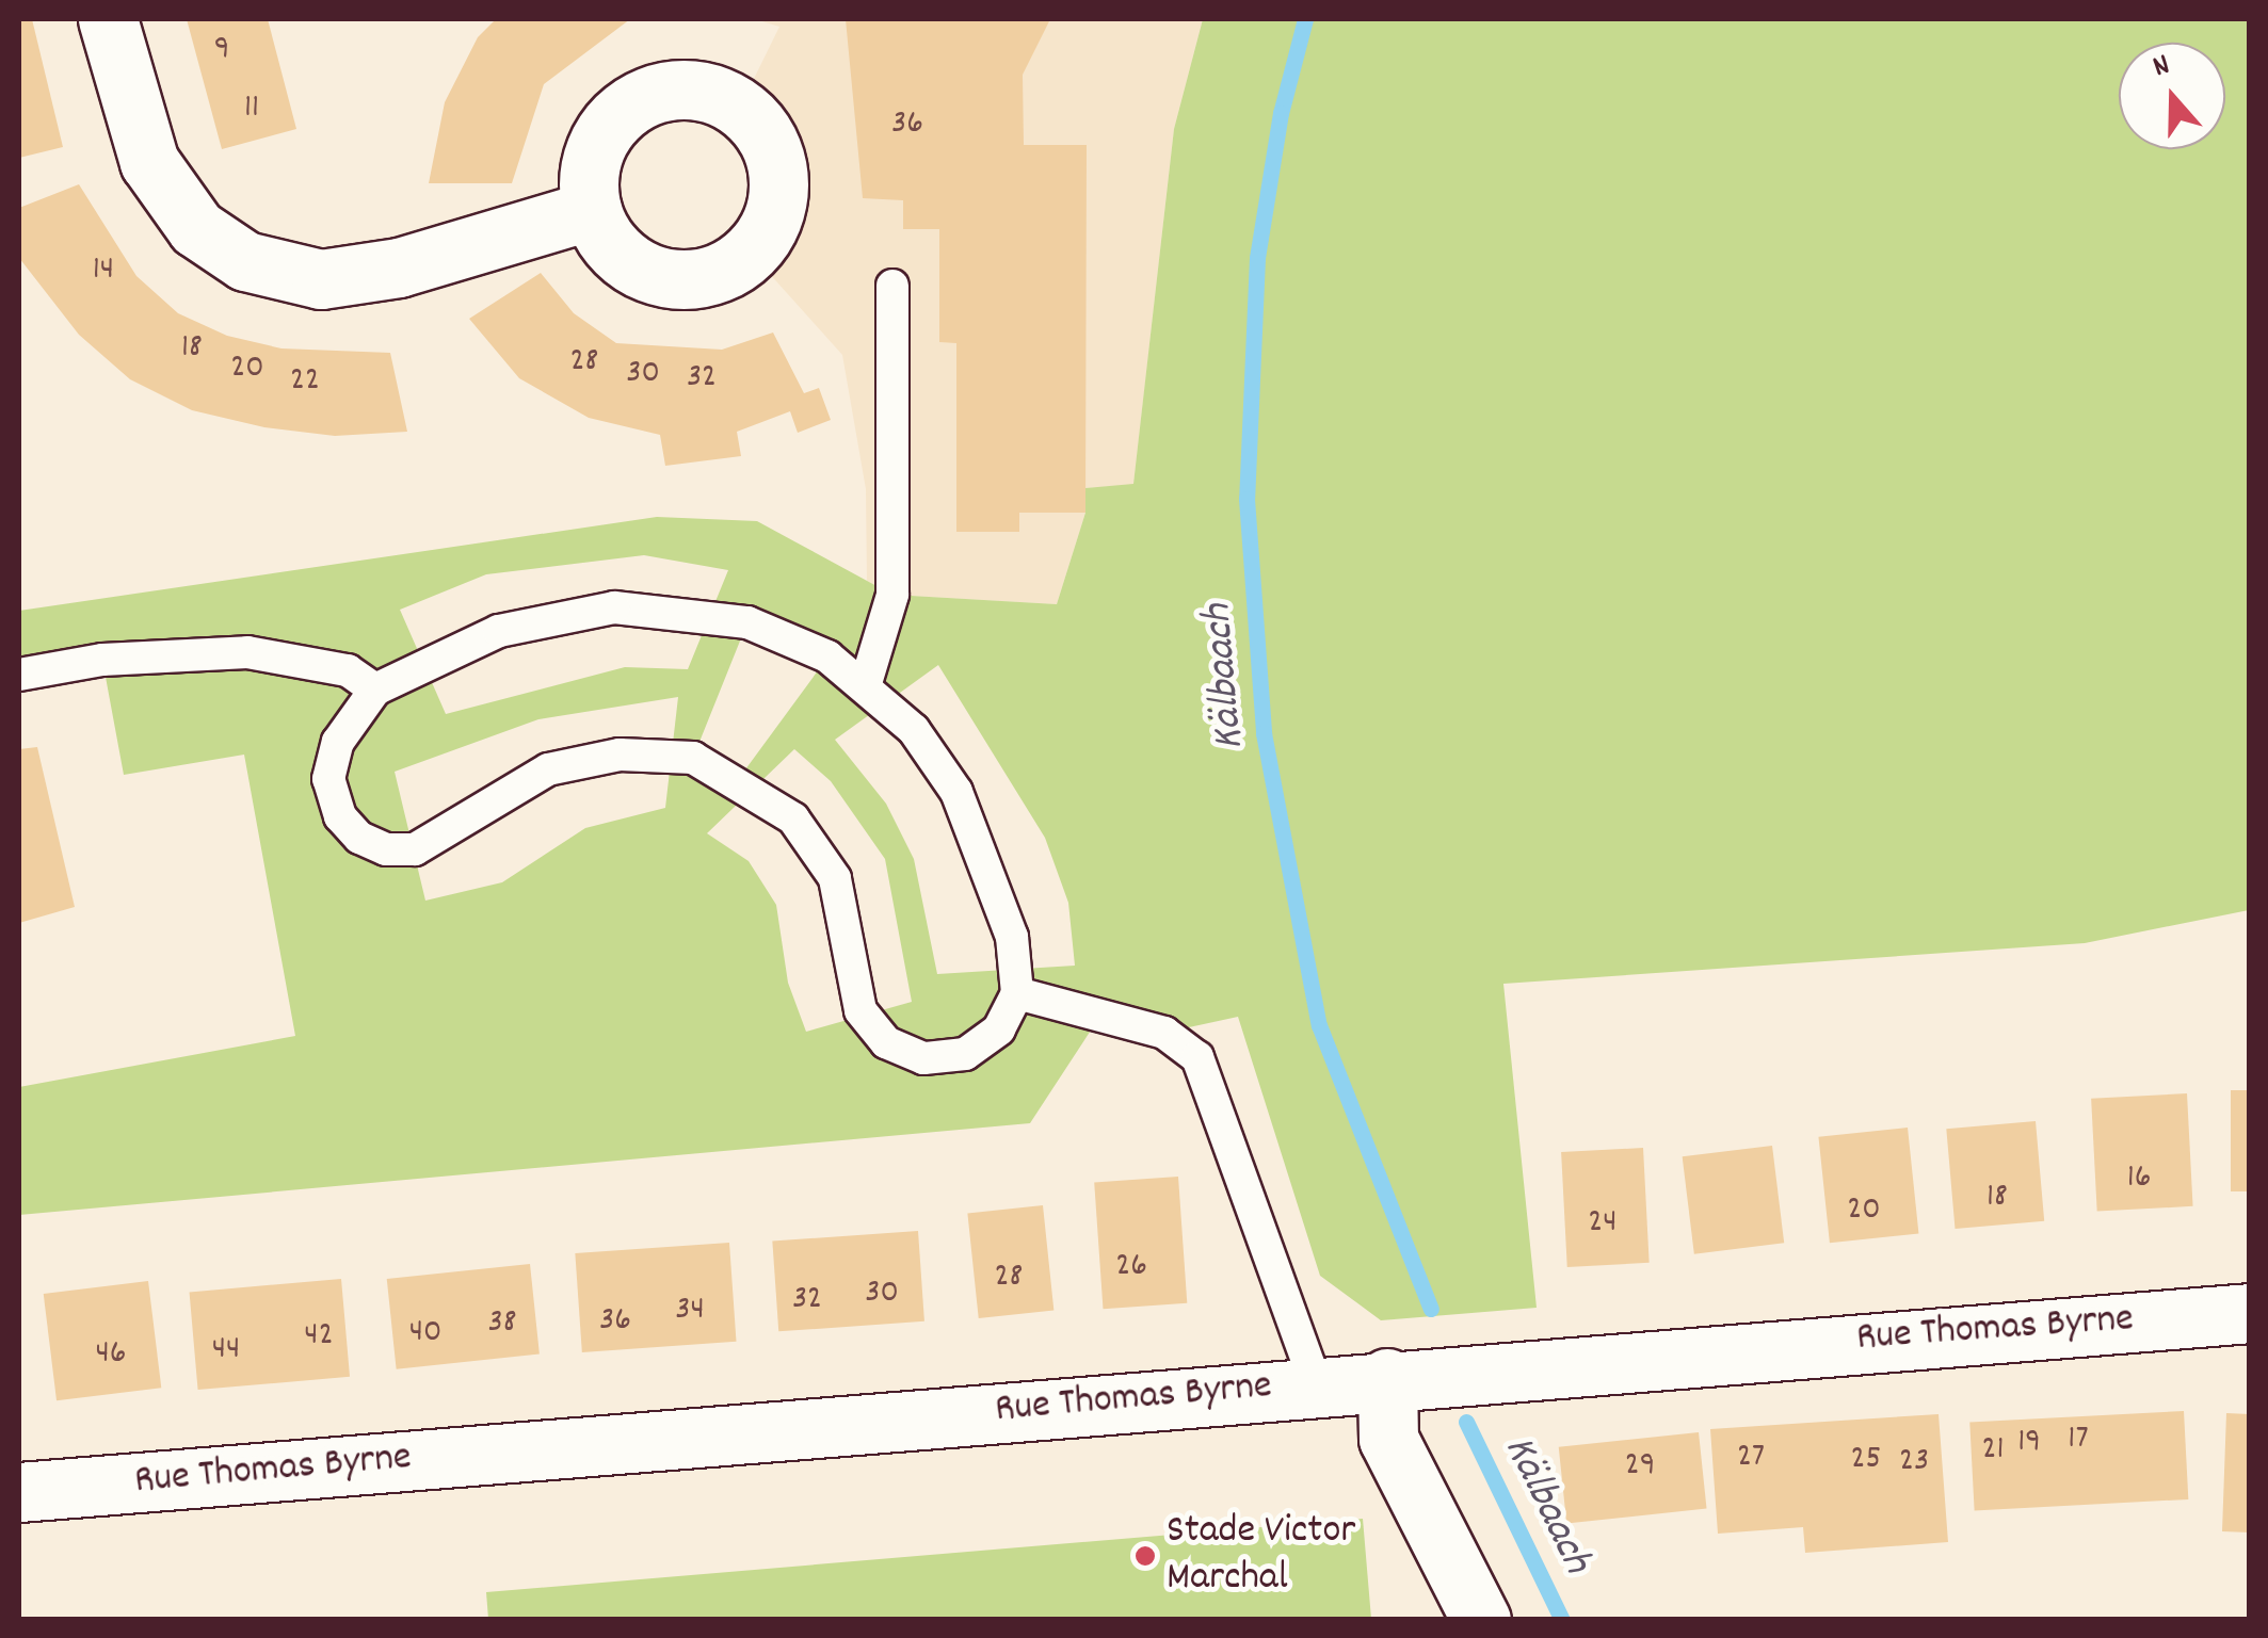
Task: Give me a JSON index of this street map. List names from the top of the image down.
{
  "streets": {
    "street": ["Rue Thomas Byrne"]
  },
  "water": ["Kälbaach"],
  "places": ["Stade Victor Marchal"],
  "house_numbers": [
    "9",
    "11",
    "36",
    "14",
    "18",
    "28",
    "20",
    "30",
    "32",
    "22",
    "16",
    "18",
    "20",
    "24",
    "26",
    "28",
    "30",
    "32",
    "34",
    "36",
    "38",
    "40",
    "42",
    "44",
    "46",
    "17",
    "19",
    "21",
    "27",
    "25",
    "23",
    "29"
  ],
  "north": "top"
}
